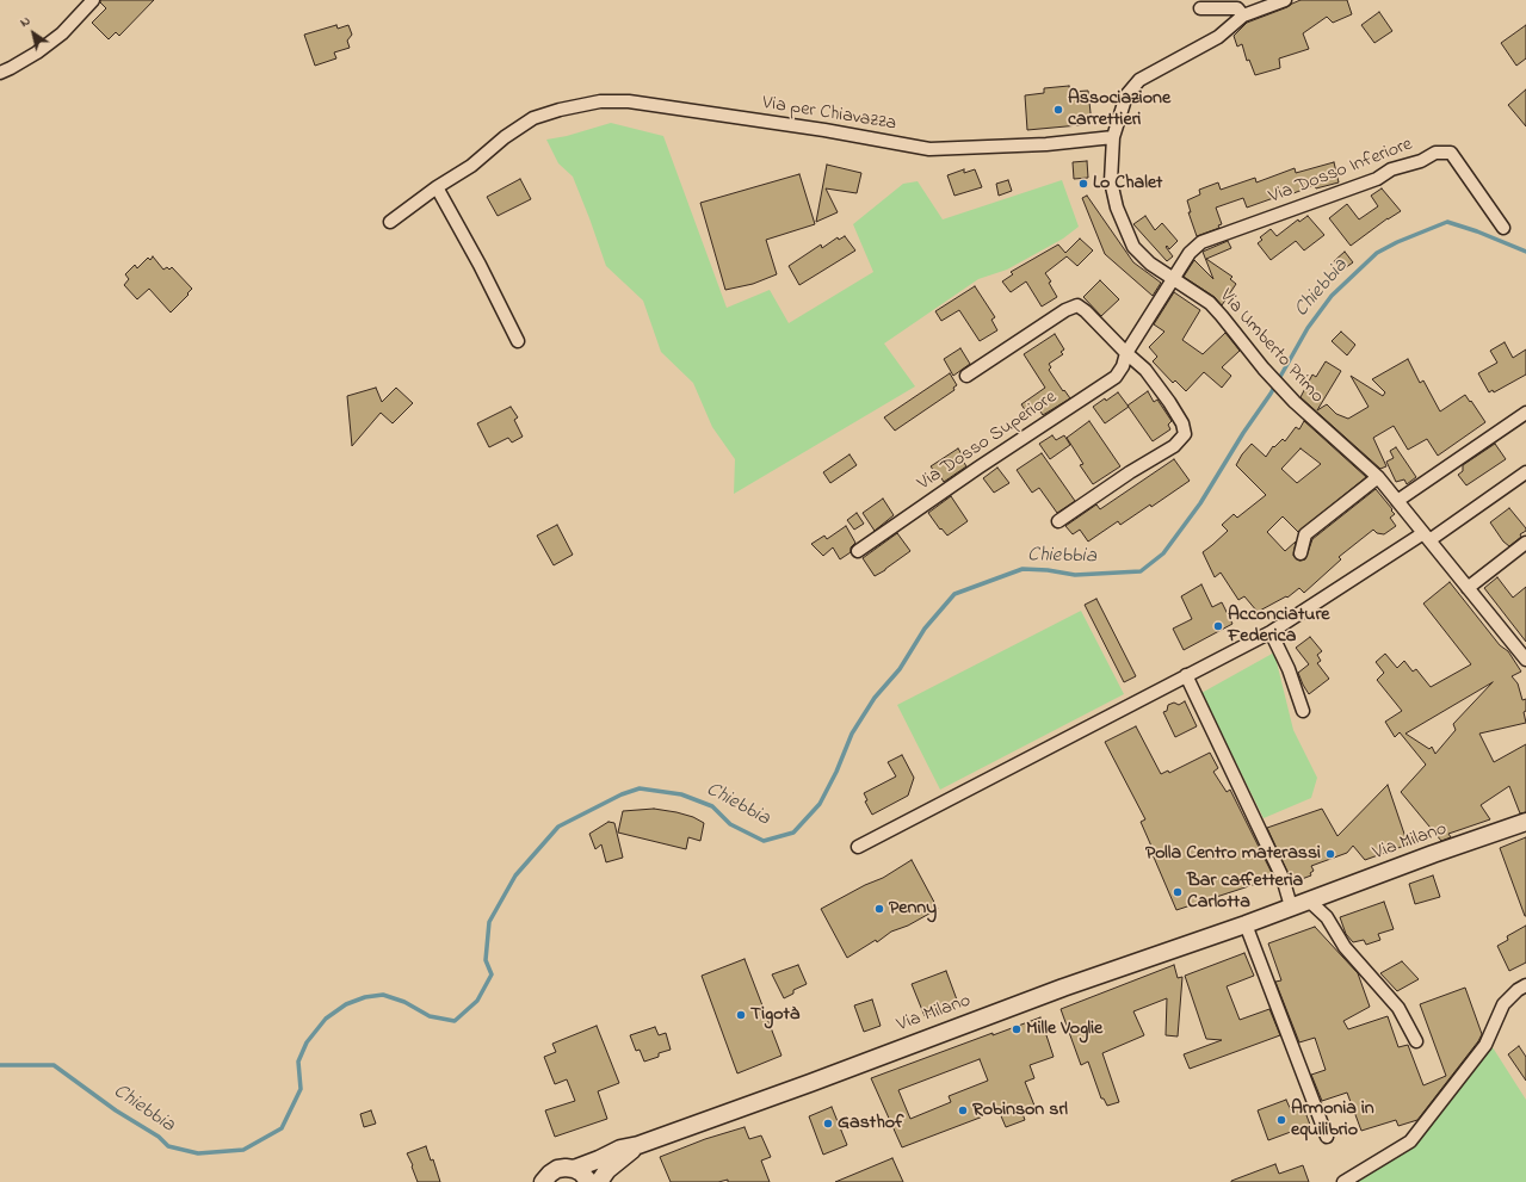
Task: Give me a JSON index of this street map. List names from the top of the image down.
{
  "streets": {
    "main road": ["Via Milano"],
    "street": [
      "Via per Chiavazza",
      "Via Dosso Inferiore",
      "Via Umberto Primo",
      "Via Dosso Superiore"
    ]
  },
  "crossings": [
    ["Via per Chiavazza", "Via Umberto Primo"],
    ["Via Dosso Inferiore", "Via Umberto Primo"],
    ["Via Dosso Inferiore", "Via Dosso Superiore"],
    ["Via Umberto Primo", "Via Dosso Superiore"]
  ],
  "water": ["Chiebbia"],
  "places": [
    "Associazione carrettieri",
    "Lo Chalet",
    "Acconciature Federica",
    "Polla Centro materassi",
    "Bar caffetteria Carlotta",
    "Penny",
    "Tigotà",
    "Mille Voglie",
    "Robinson srl",
    "Armonia in equilibrio",
    "Gasthof"
  ],
  "north": "top left"
}
